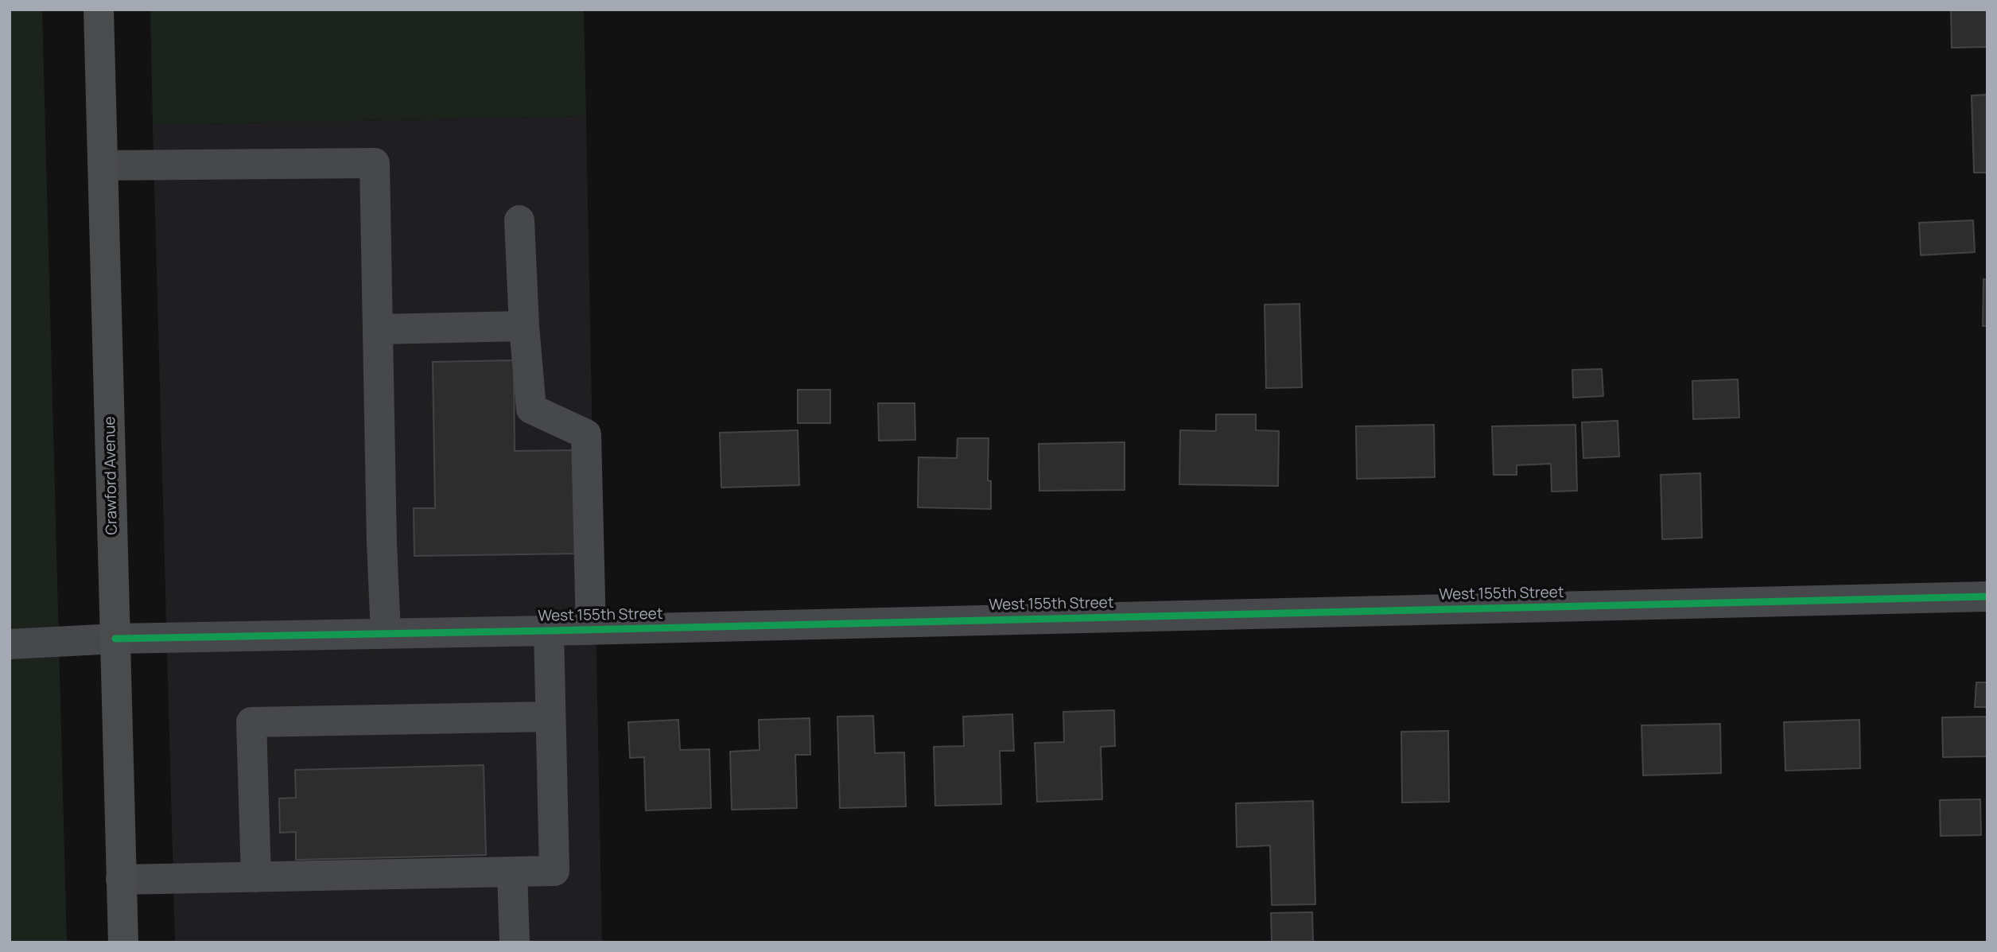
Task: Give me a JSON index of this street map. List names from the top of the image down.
{
  "streets": {
    "main road": ["Crawford Avenue"],
    "street": ["West 155th Street"]
  },
  "crossings": [
    ["Crawford Avenue", "West 155th Street"]
  ]
}
